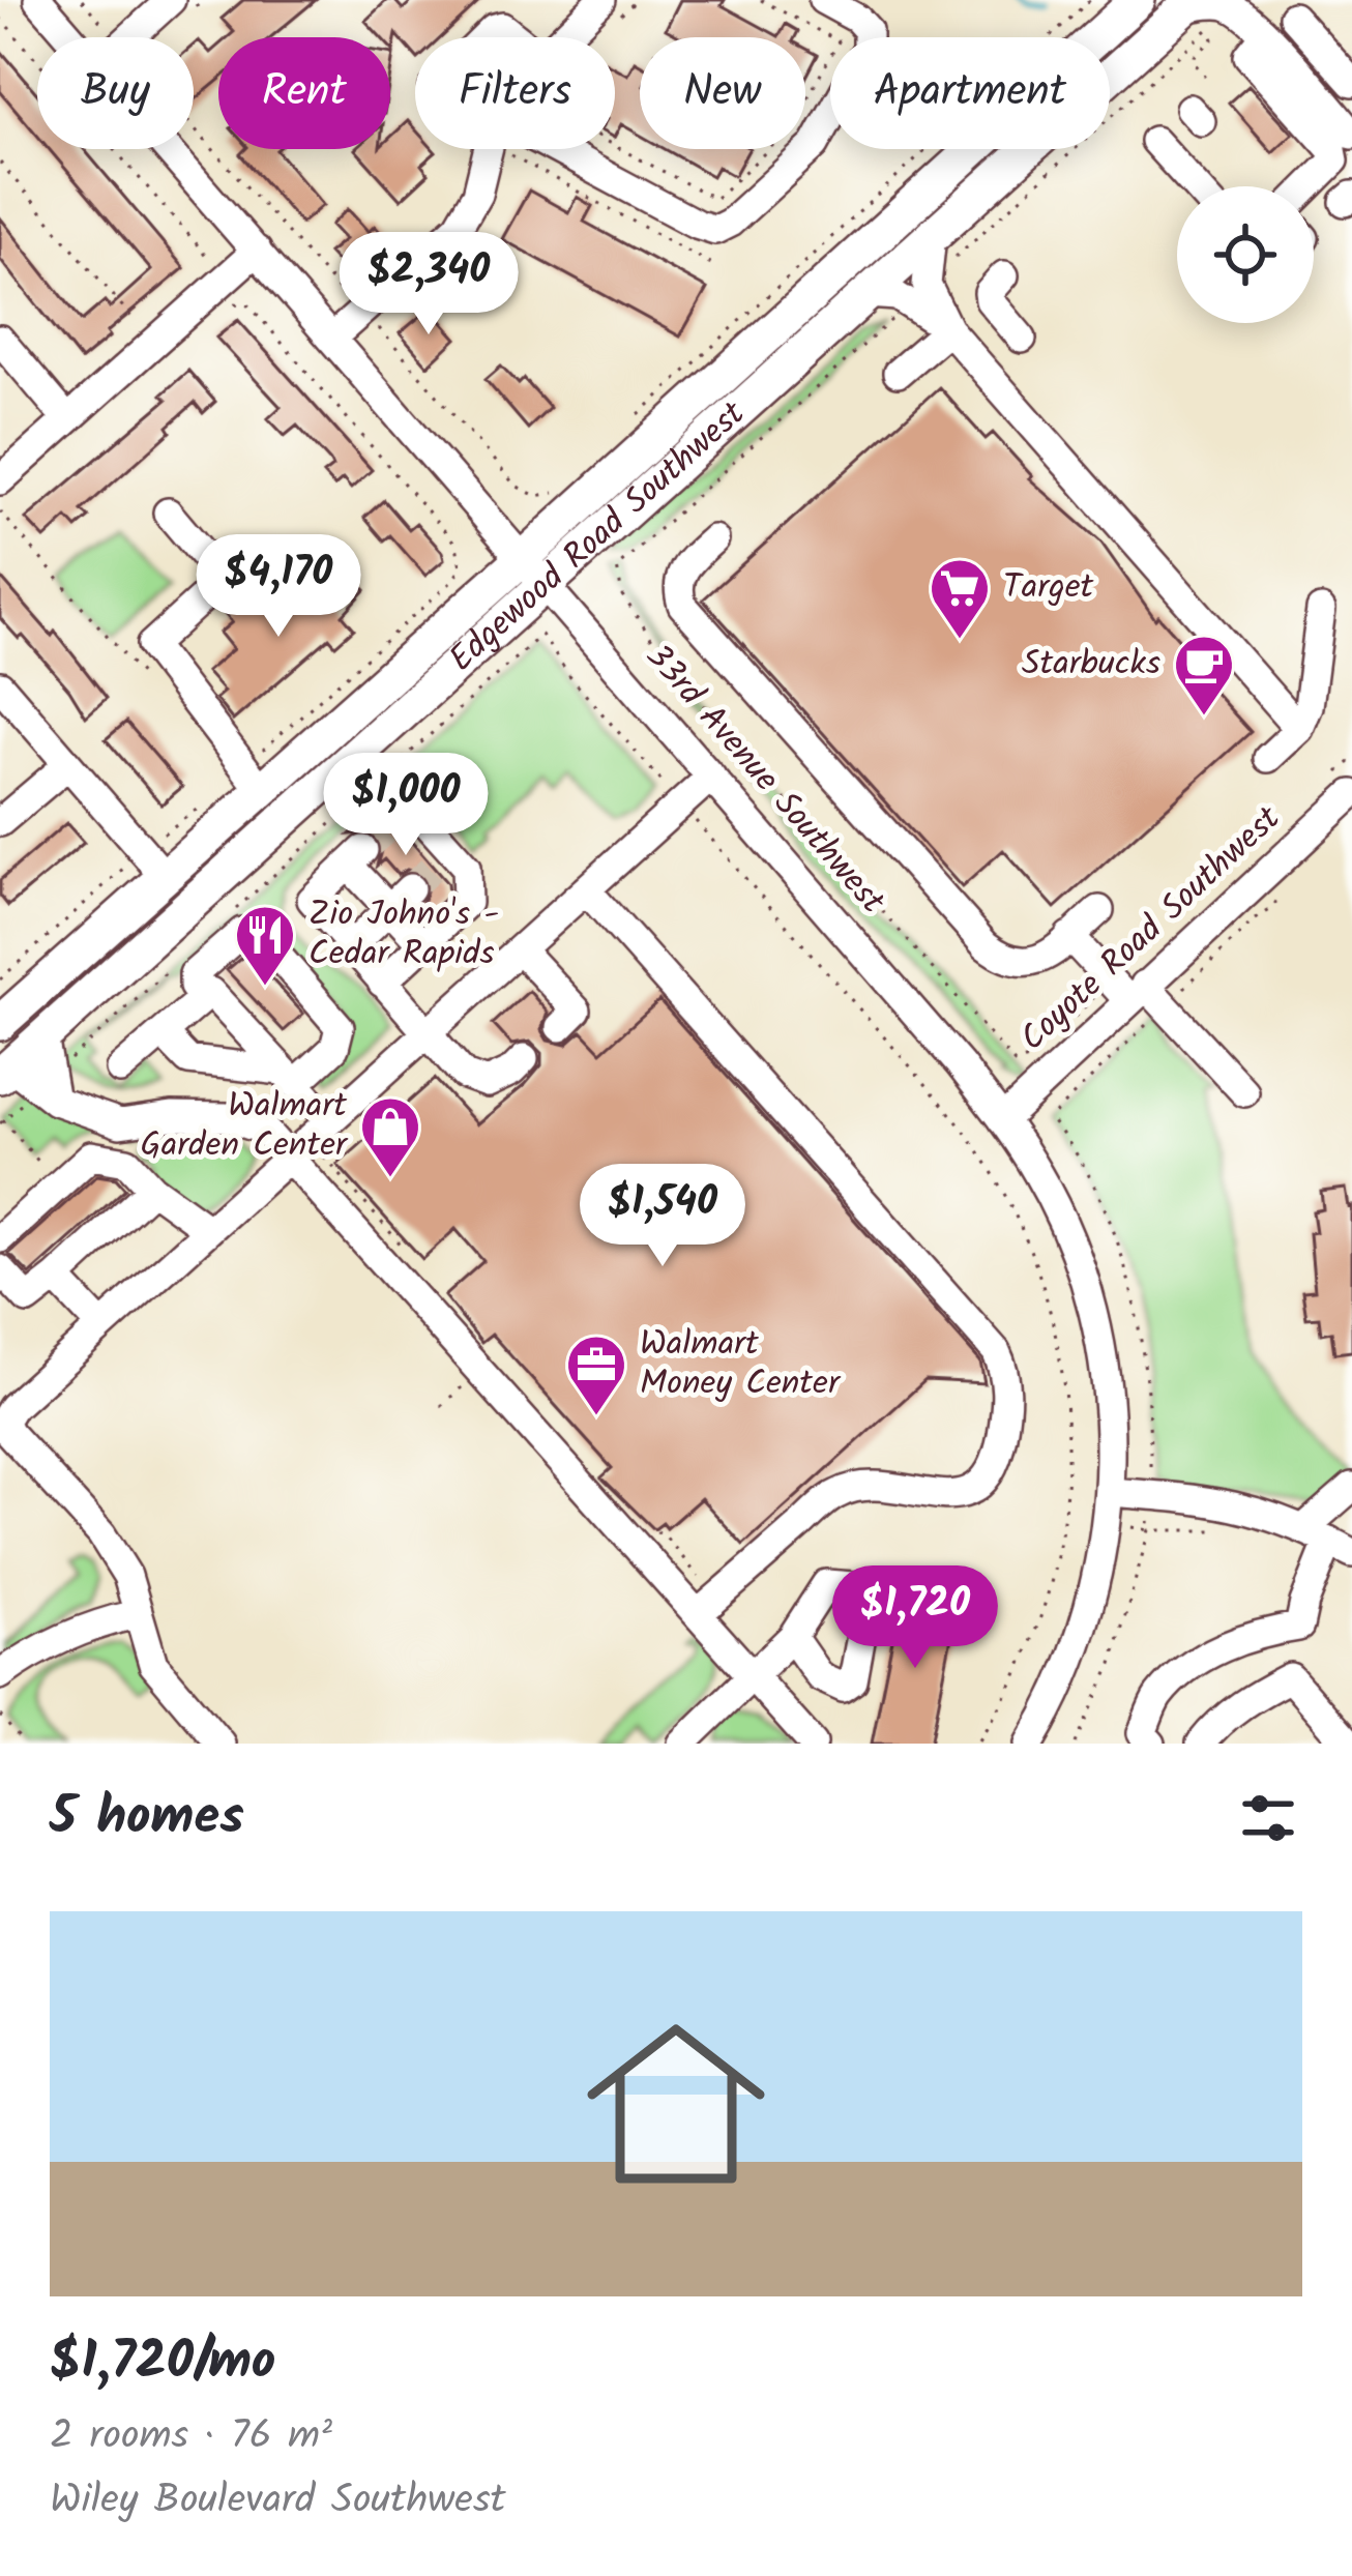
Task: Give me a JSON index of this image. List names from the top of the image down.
{
  "streets": {
    "main road": ["Edgewood Road Southwest"],
    "street": ["33rd Avenue Southwest", "Coyote Road Southwest"]
  },
  "crossings": [
    ["Edgewood Road Southwest", "33rd Avenue Southwest"],
    ["33rd Avenue Southwest", "Coyote Road Southwest"]
  ],
  "places": {
    "supermarket": ["Target"],
    "cafe": ["Starbucks"],
    "restaurant": ["Zio Johno's - Cedar Rapids"],
    "shop": ["Walmart Garden Center"],
    "office": ["Walmart Money Center"]
  },
  "page": {
    "chip": [
      "Buy",
      "Rent",
      "Filters",
      "New",
      "Apartment"
    ],
    "price": [
      "$2,340",
      "$4,170",
      "$1,000",
      "$1,540",
      "$1,720"
    ],
    "heading": "5 homes",
    "list": [
      {
        "name": "$1,720/mo",
        "note": "2 rooms · 76 m² · Wiley Boulevard Southwest"
      }
    ]
  }
}
